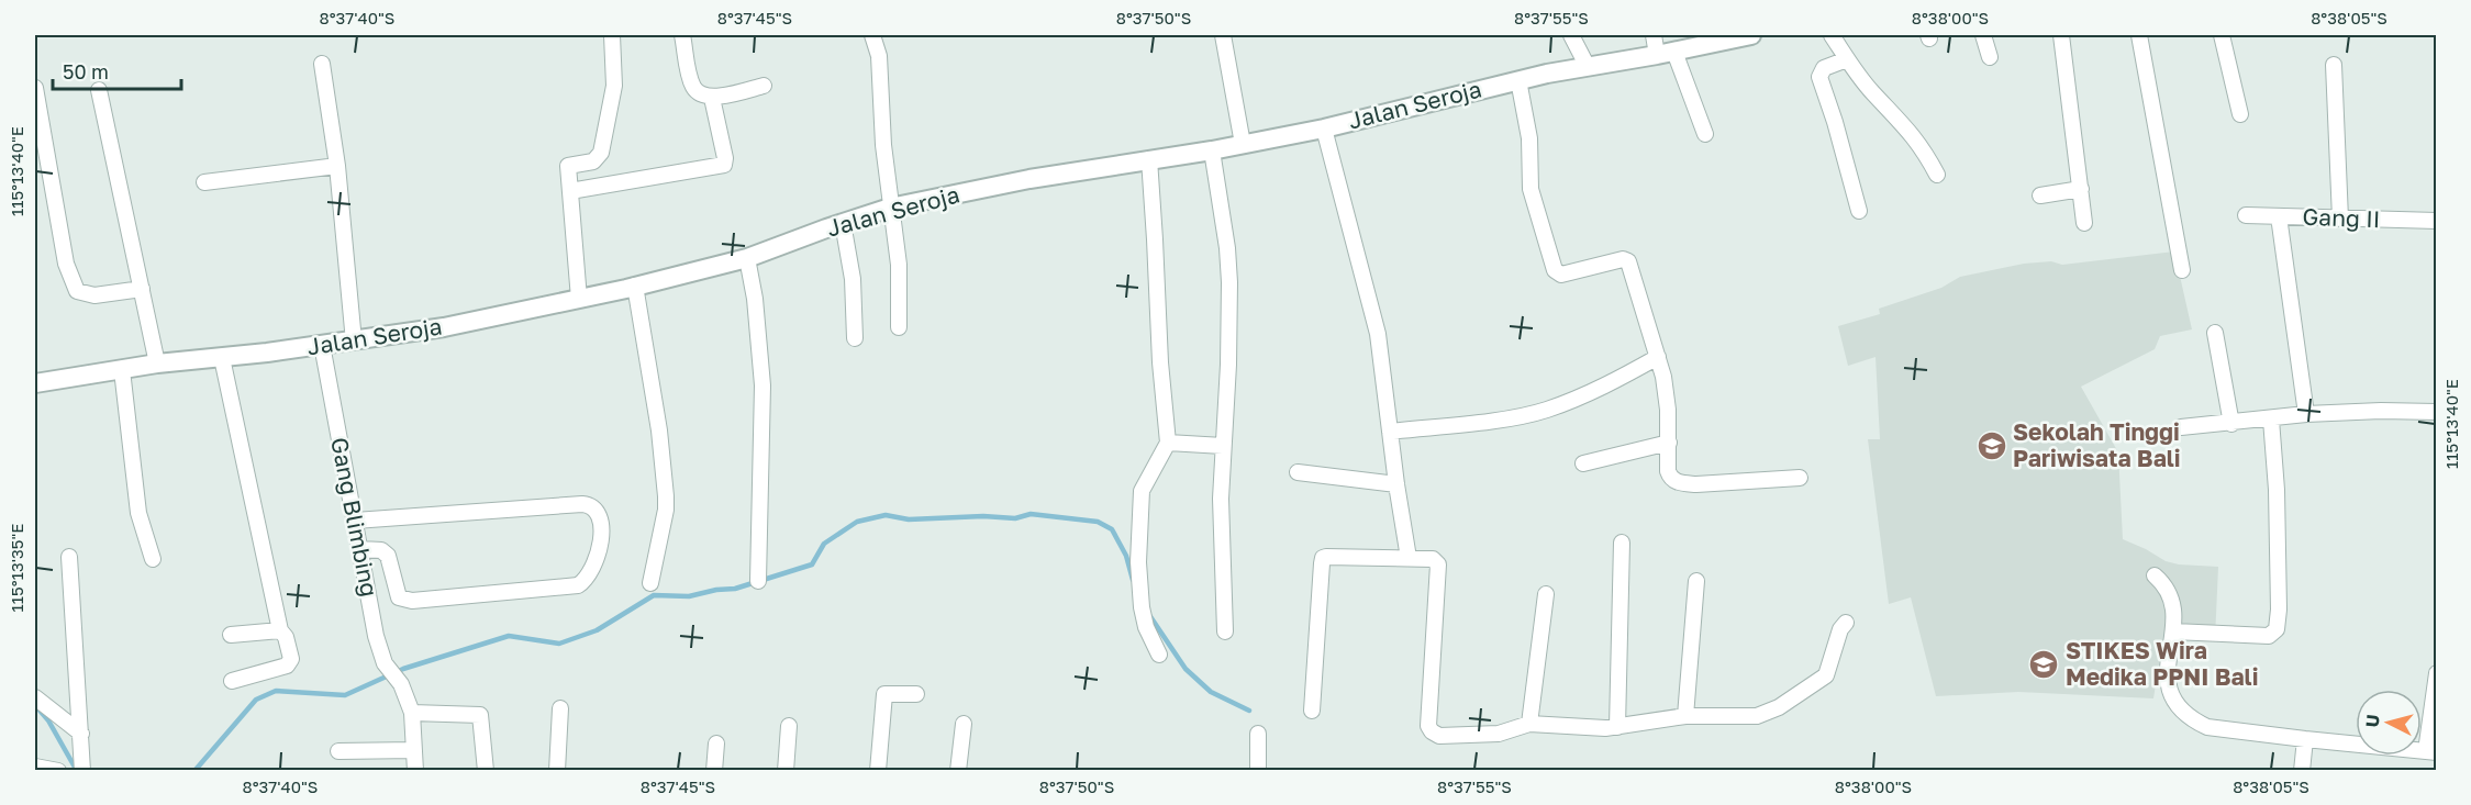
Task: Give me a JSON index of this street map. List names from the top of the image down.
{
  "streets": {
    "street": ["Jalan Seroja", "Gang II", "Gang Blimbing"]
  },
  "crossings": [
    ["Jalan Seroja", "Gang Blimbing"]
  ],
  "places": {
    "school or university": ["Sekolah Tinggi Pariwisata Bali", "STIKES Wira Medika PPNI Bali"]
  },
  "scale_bar": "50 m",
  "north": "left",
  "coordinates": [
    "8°37'40\"S",
    "8°37'45\"S",
    "8°37'50\"S",
    "8°37'55\"S",
    "8°38'00\"S",
    "8°38'05\"S",
    "115°13'40\"E",
    "115°13'35\"E"
  ]
}
